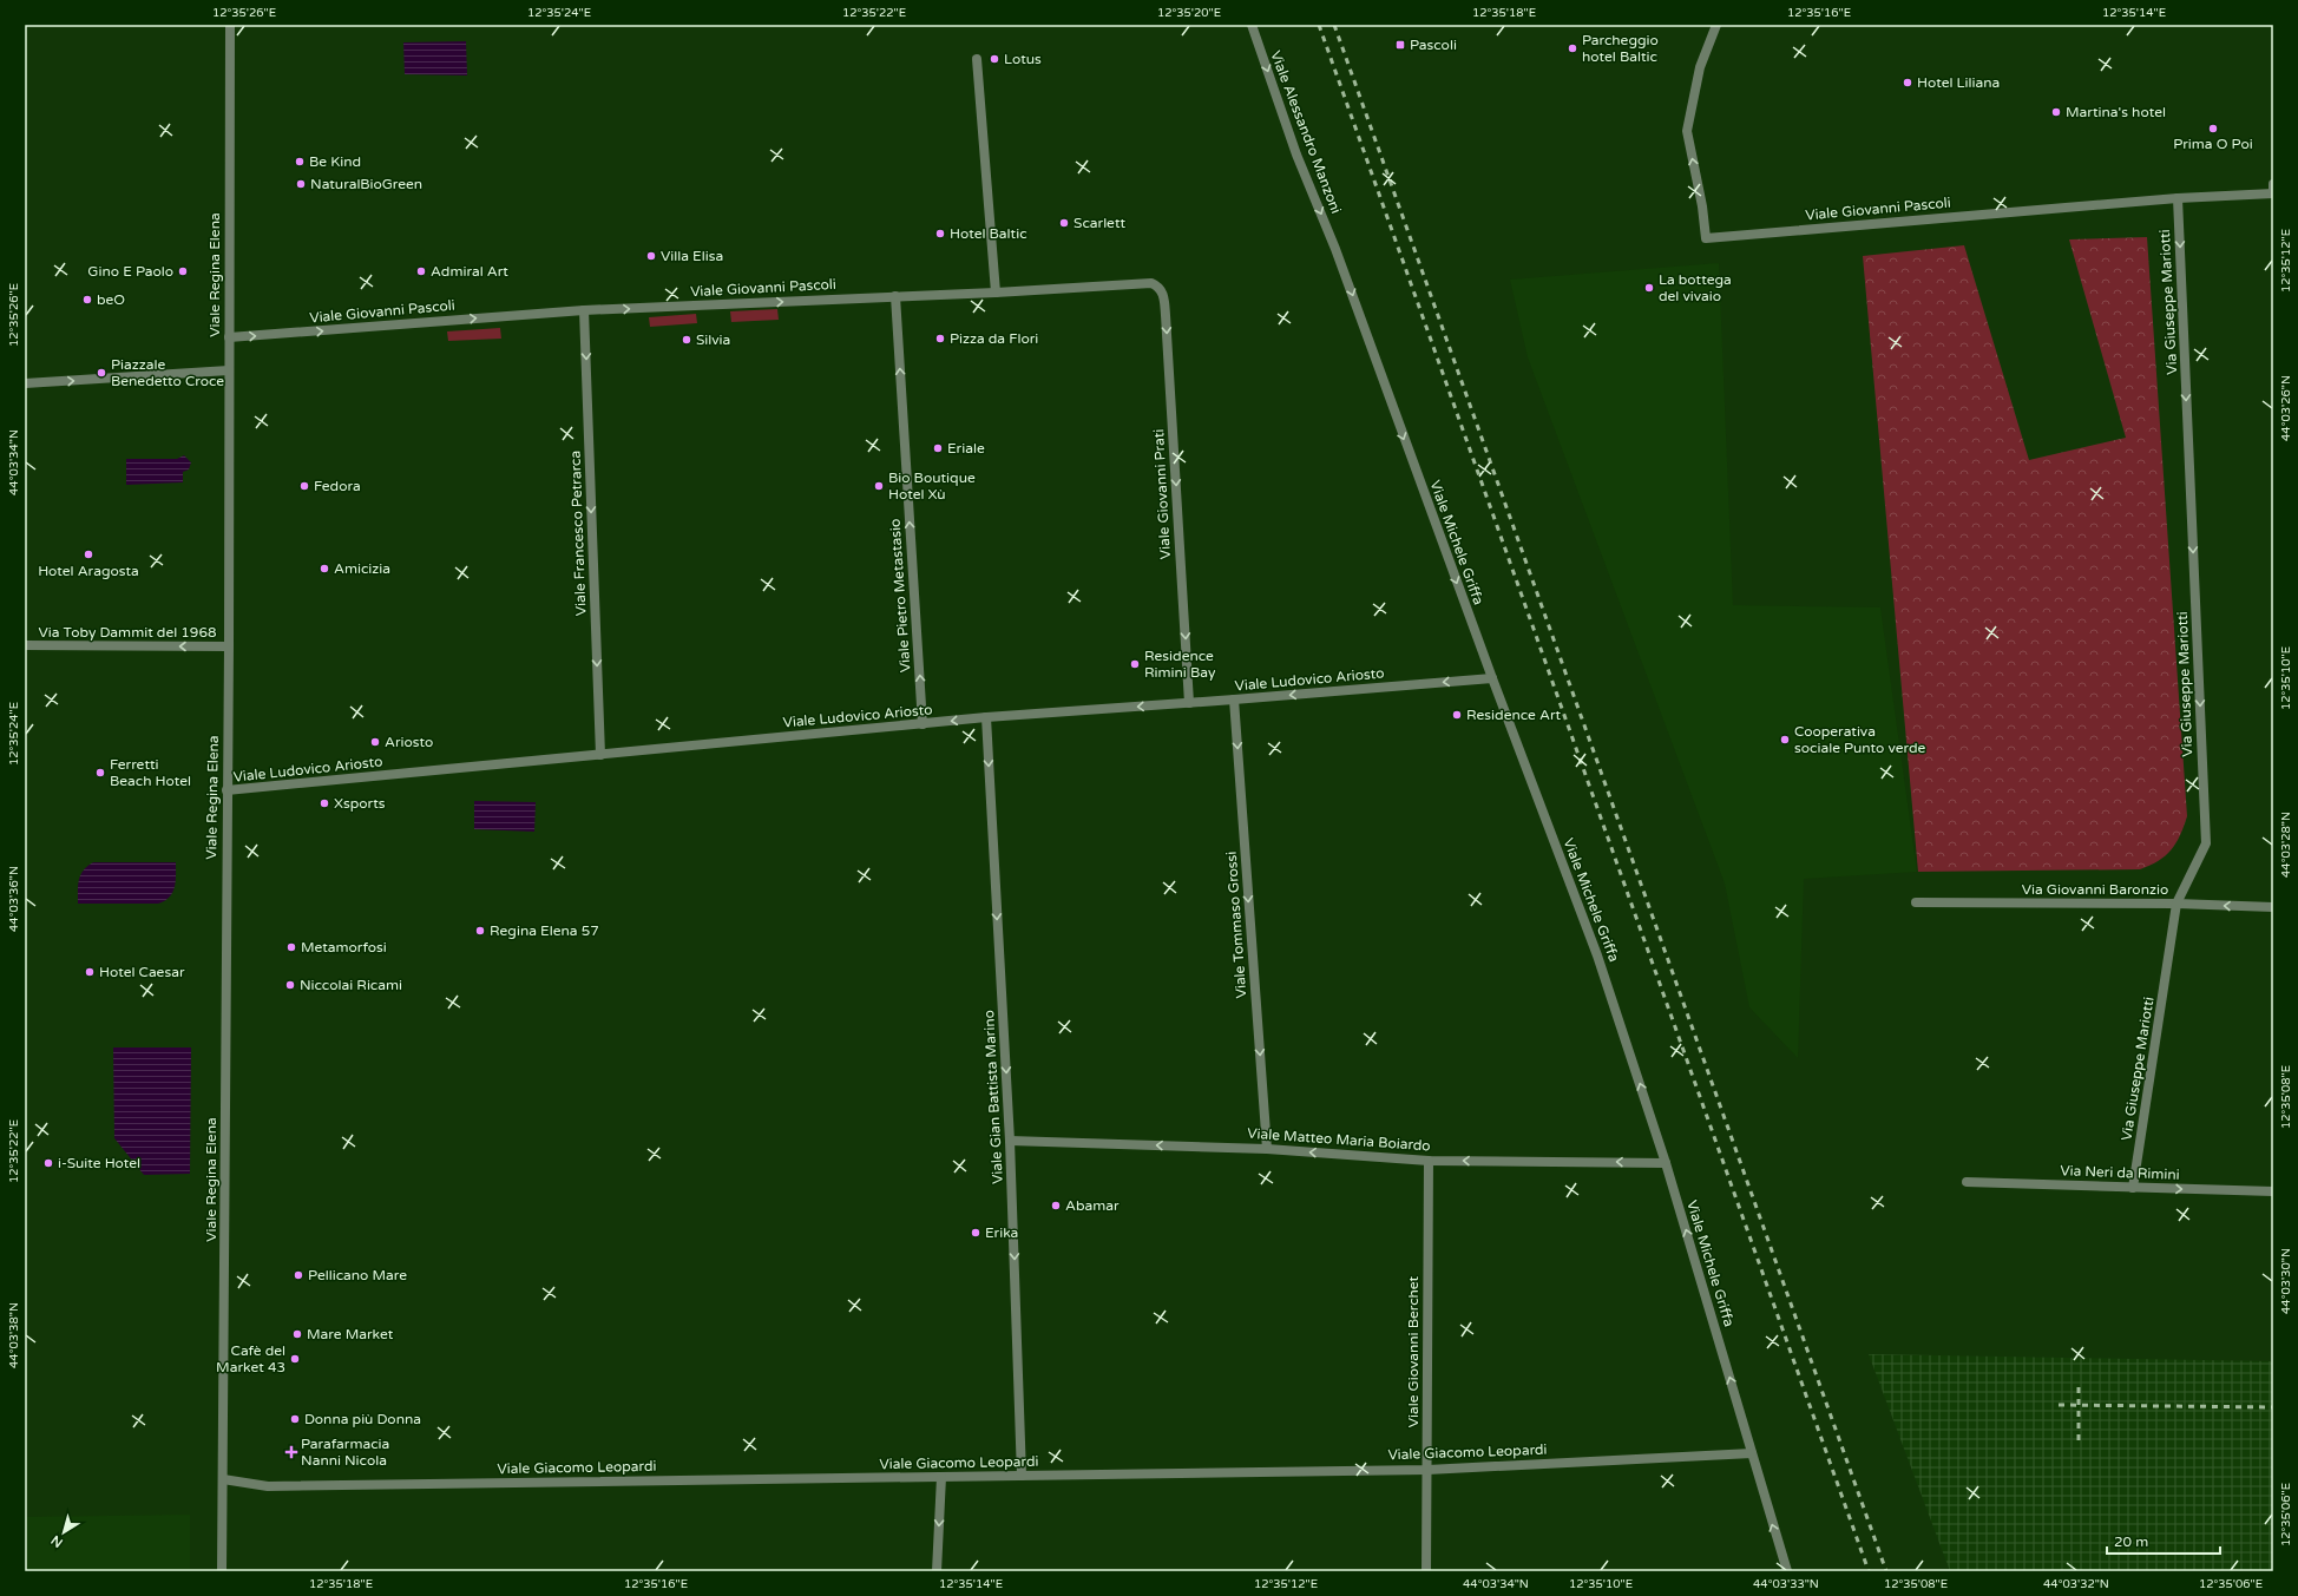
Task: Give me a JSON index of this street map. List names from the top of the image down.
{
  "streets": {
    "street": [
      "Viale Alessandro Manzoni",
      "Viale Giovanni Pascoli",
      "Viale Regina Elena",
      "Via Giuseppe Mariotti",
      "Viale Giovanni Prati",
      "Viale Francesco Petrarca",
      "Viale Michele Griffa",
      "Viale Pietro Metastasio",
      "Via Toby Dammit del 1968",
      "Viale Ludovico Ariosto",
      "Via Giovanni Baronzio",
      "Viale Tommaso Grossi",
      "Viale Gian Battista Marino",
      "Viale Matteo Maria Boiardo",
      "Via Neri da Rimini",
      "Viale Giovanni Berchet",
      "Viale Giacomo Leopardi"
    ]
  },
  "crossings": [
    ["Viale Alessandro Manzoni", "Viale Michele Griffa"],
    ["Viale Giovanni Pascoli", "Viale Regina Elena"],
    ["Viale Giovanni Pascoli", "Via Giuseppe Mariotti"],
    ["Viale Giovanni Pascoli", "Viale Giovanni Prati"],
    ["Viale Giovanni Pascoli", "Viale Francesco Petrarca"],
    ["Viale Giovanni Pascoli", "Viale Pietro Metastasio"],
    ["Viale Regina Elena", "Via Toby Dammit del 1968"],
    ["Viale Regina Elena", "Viale Ludovico Ariosto"],
    ["Viale Regina Elena", "Viale Giacomo Leopardi"],
    ["Via Giuseppe Mariotti", "Via Giovanni Baronzio"],
    ["Via Giuseppe Mariotti", "Via Neri da Rimini"],
    ["Viale Giovanni Prati", "Viale Ludovico Ariosto"],
    ["Viale Francesco Petrarca", "Viale Ludovico Ariosto"],
    ["Viale Michele Griffa", "Viale Ludovico Ariosto"],
    ["Viale Michele Griffa", "Viale Matteo Maria Boiardo"],
    ["Viale Michele Griffa", "Viale Giacomo Leopardi"],
    ["Viale Pietro Metastasio", "Viale Ludovico Ariosto"],
    ["Viale Ludovico Ariosto", "Viale Tommaso Grossi"],
    ["Viale Ludovico Ariosto", "Viale Gian Battista Marino"],
    ["Viale Tommaso Grossi", "Viale Matteo Maria Boiardo"],
    ["Viale Gian Battista Marino", "Viale Matteo Maria Boiardo"],
    ["Viale Gian Battista Marino", "Viale Giacomo Leopardi"],
    ["Viale Matteo Maria Boiardo", "Viale Giovanni Berchet"],
    ["Viale Giovanni Berchet", "Viale Giacomo Leopardi"]
  ],
  "one_way": [
    "Viale Alessandro Manzoni",
    "Via Giuseppe Mariotti",
    "Viale Giovanni Prati",
    "Viale Francesco Petrarca",
    "Viale Pietro Metastasio",
    "Via Toby Dammit del 1968",
    "Viale Ludovico Ariosto",
    "Viale Tommaso Grossi",
    "Viale Gian Battista Marino",
    "Viale Matteo Maria Boiardo",
    "Via Neri da Rimini"
  ],
  "places": {
    "transit": ["Pascoli"],
    "other": [
      "Parcheggio hotel Baltic",
      "Lotus",
      "Hotel Liliana",
      "Martina's hotel",
      "Prima O Poi",
      "Be Kind",
      "NaturalBioGreen",
      "Scarlett",
      "Hotel Baltic",
      "Villa Elisa",
      "Gino E Paolo",
      "Admiral Art",
      "La bottega del vivaio",
      "beO",
      "Pizza da Flori",
      "Silvia",
      "Piazzale Benedetto Croce",
      "Eriale",
      "Fedora",
      "Bio Boutique Hotel Xù",
      "Hotel Aragosta",
      "Amicizia",
      "Residence Rimini Bay",
      "Residence Art",
      "Cooperativa sociale Punto verde",
      "Ariosto",
      "Ferretti Beach Hotel",
      "Xsports",
      "Regina Elena 57",
      "Metamorfosi",
      "Hotel Caesar",
      "Niccolai Ricami",
      "i-Suite Hotel",
      "Abamar",
      "Erika",
      "Pellicano Mare",
      "Mare Market",
      "Cafè del Market 43",
      "Donna più Donna"
    ],
    "health": ["Parafarmacia Nanni Nicola"]
  },
  "scale_bar": "20 m",
  "north": "bottom left",
  "coordinates": [
    "12°35'26\"E",
    "12°35'24\"E",
    "12°35'22\"E",
    "12°35'20\"E",
    "12°35'18\"E",
    "12°35'16\"E",
    "12°35'14\"E",
    "12°35'12\"E",
    "44°03'26\"N",
    "44°03'34\"N",
    "12°35'10\"E",
    "44°03'28\"N",
    "44°03'36\"N",
    "12°35'08\"E",
    "44°03'30\"N",
    "44°03'38\"N",
    "12°35'06\"E",
    "44°03'33\"N",
    "44°03'32\"N"
  ]
}
